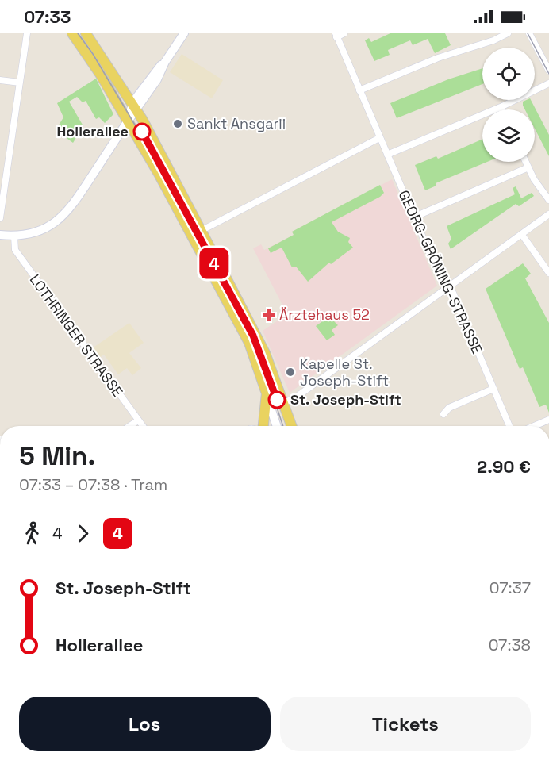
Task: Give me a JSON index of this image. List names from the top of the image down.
{
  "streets": {
    "street": ["GEORG-GRÖNING-STRASSE", "LOTHRINGER STRASSE"]
  },
  "places": {
    "other": [
      "Sankt Ansgarii",
      "Hollerallee",
      "Kapelle St. Joseph-Stift",
      "St. Joseph-Stift"
    ],
    "health": ["Ärztehaus 52"]
  },
  "lines": ["tram line 4"],
  "page": {
    "status": "07:33",
    "on_map": "4",
    "heading": ["5 Min.", "07:33 – 07:38 · Tram", "2.90 €"],
    "legs": ["4", "4"],
    "list": [
      {
        "name": "St. Joseph-Stift",
        "value": "07:37"
      },
      {
        "name": "Hollerallee",
        "value": "07:38"
      }
    ],
    "buttons": ["Los", "Tickets"]
  }
}
